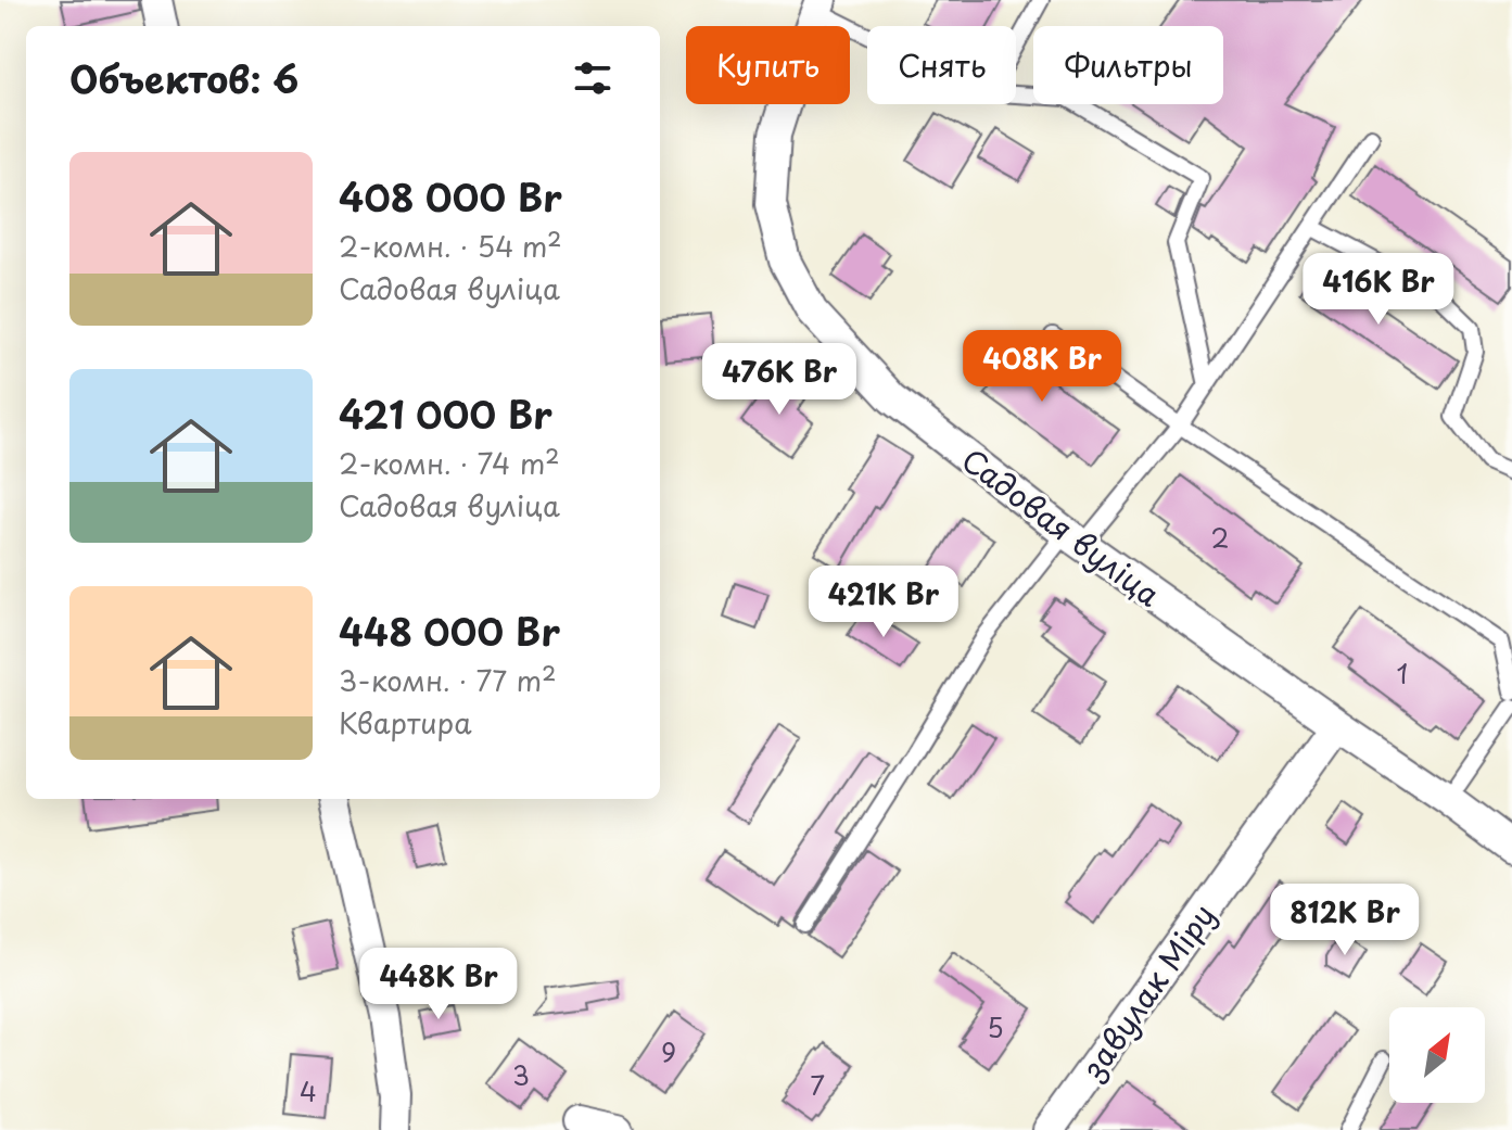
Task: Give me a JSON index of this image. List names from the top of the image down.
{
  "streets": {
    "street": ["Садовая вуліца", "завулак Міру"]
  },
  "crossings": [
    ["Садовая вуліца", "завулак Міру"]
  ],
  "house_numbers": [
    "2",
    "1",
    "5",
    "9",
    "3",
    "7",
    "4"
  ],
  "north": "top right",
  "page": {
    "chip": ["Купить", "Снять", "Фильтры"],
    "heading": "Объектов: 6",
    "list": [
      {
        "name": "408 000 Br",
        "note": "2-комн. · 54 m² · Садовая вуліца"
      },
      {
        "name": "421 000 Br",
        "note": "2-комн. · 74 m² · Садовая вуліца"
      },
      {
        "name": "448 000 Br",
        "note": "3-комн. · 77 m² · Квартира"
      }
    ],
    "price": [
      "416K Br",
      "408K Br",
      "476K Br",
      "421K Br",
      "812K Br",
      "448K Br"
    ]
  }
}
